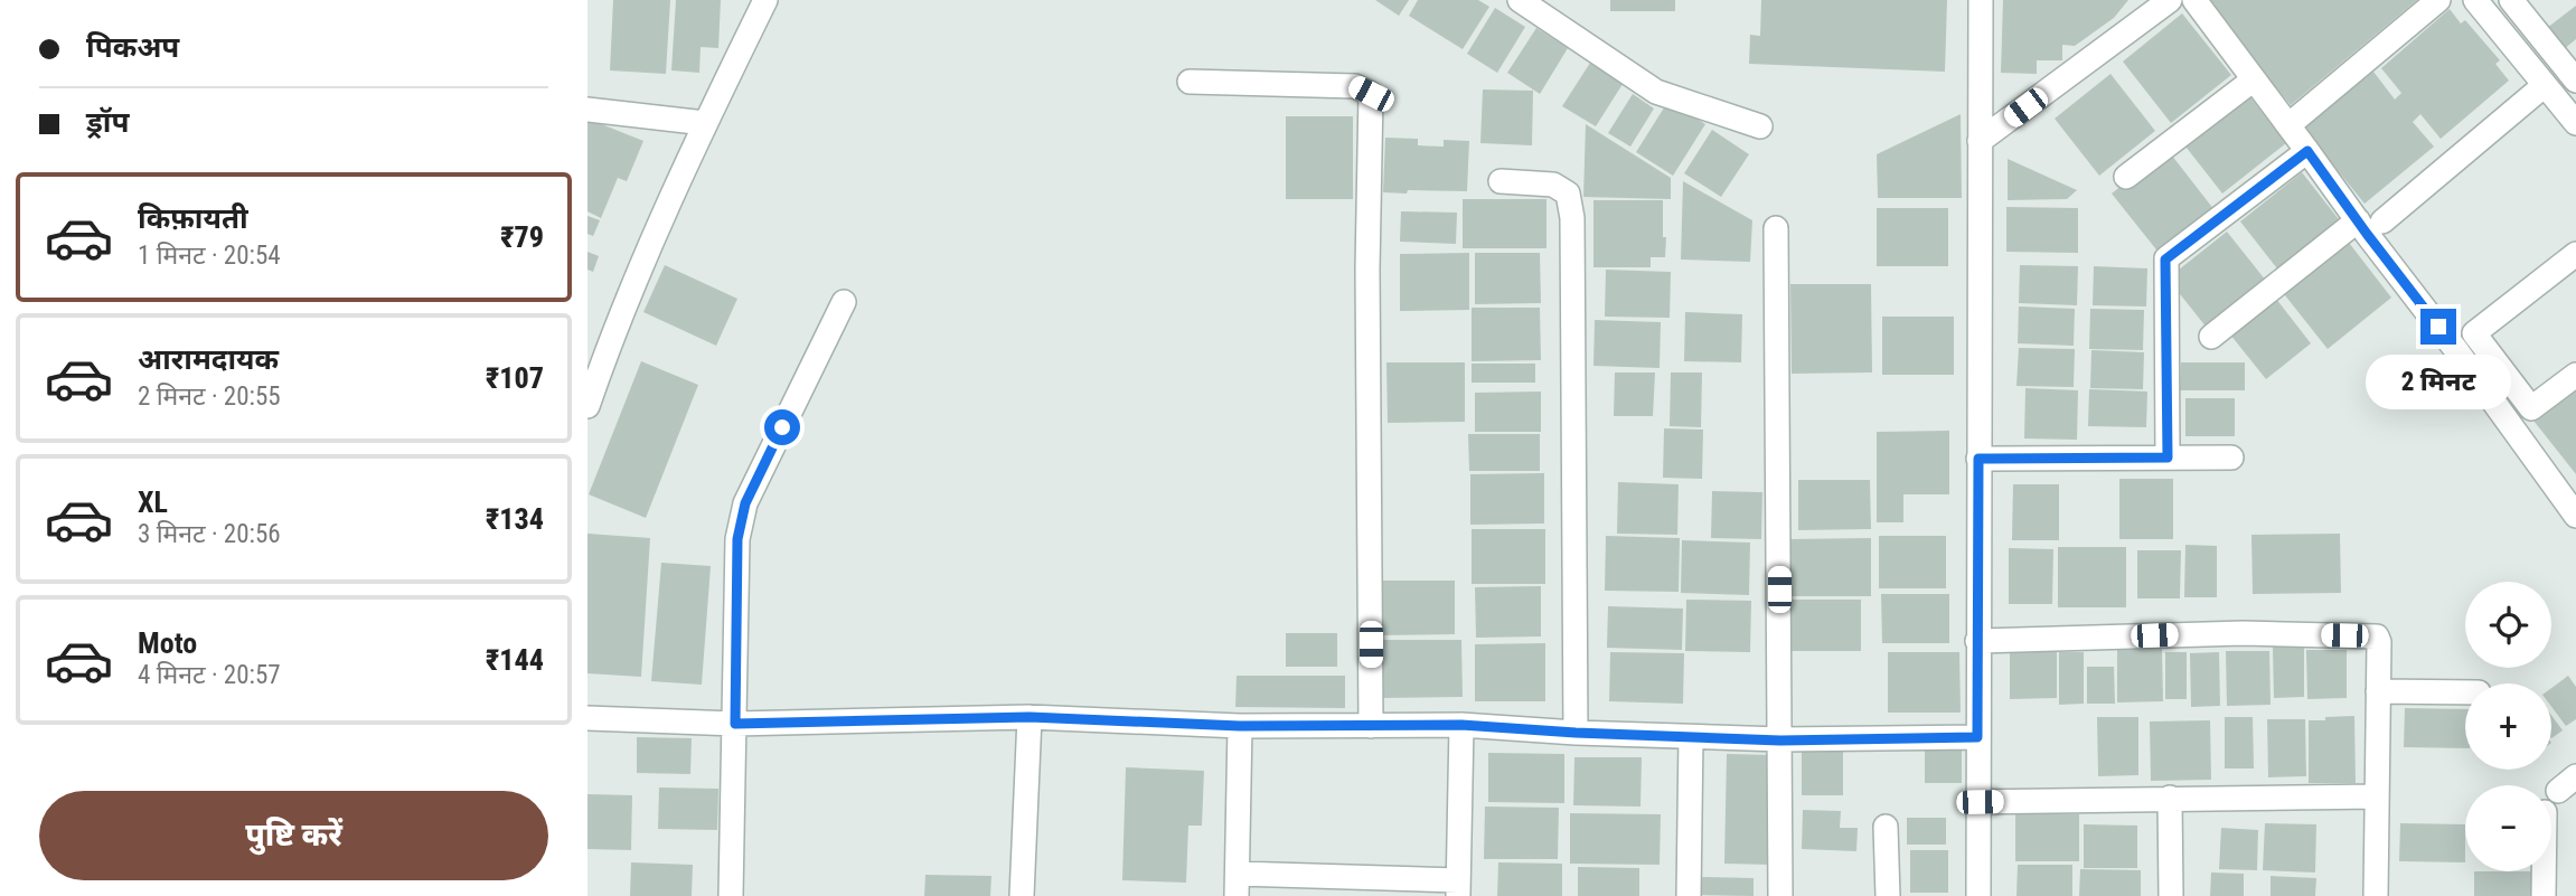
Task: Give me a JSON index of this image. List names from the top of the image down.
{
  "page": {
    "banner": ["पिकअप", "ड्रॉप"],
    "list": [
      {
        "name": "किफ़ायती",
        "note": "1 मिनट · 20:54",
        "value": "₹79"
      },
      {
        "name": "आरामदायक",
        "note": "2 मिनट · 20:55",
        "value": "₹107"
      },
      {
        "name": "XL",
        "note": "3 मिनट · 20:56",
        "value": "₹134"
      },
      {
        "name": "Moto",
        "note": "4 मिनट · 20:57",
        "value": "₹144"
      }
    ],
    "bubble": "2 मिनट",
    "map_buttons": ["+", "−"],
    "buttons": "पुष्टि करें"
  }
}
